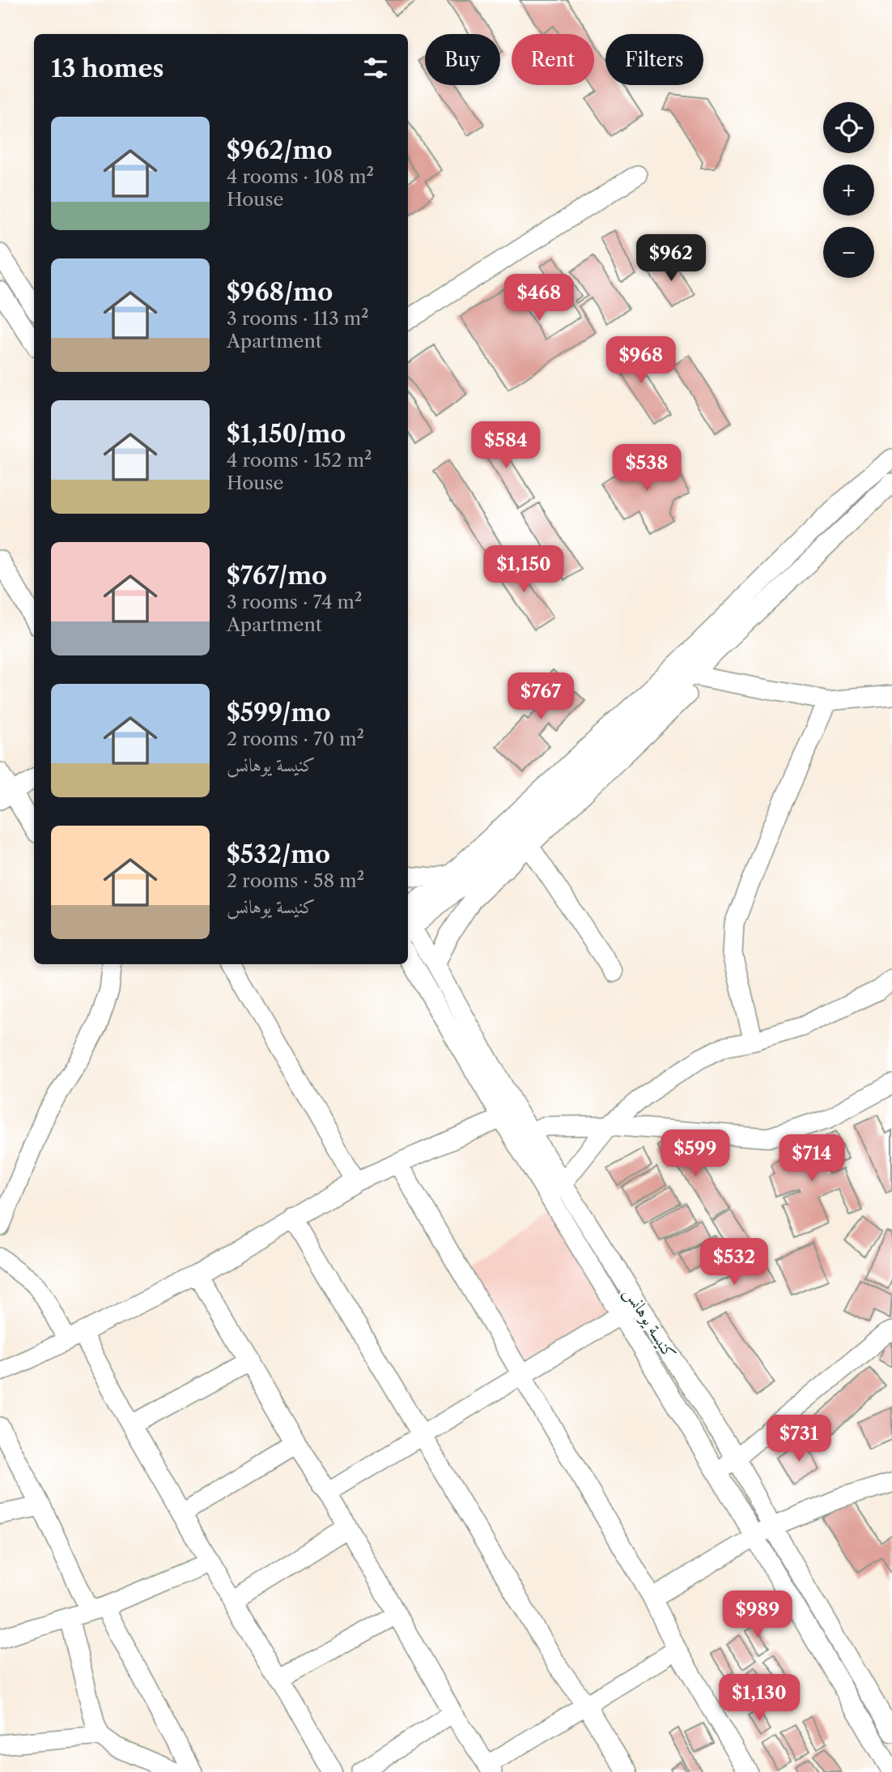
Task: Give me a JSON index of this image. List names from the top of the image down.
{
  "streets": {
    "street": ["كنيسة يوهانس"]
  },
  "page": {
    "chip": ["Buy", "Rent", "Filters"],
    "heading": "13 homes",
    "map_buttons": ["+", "−"],
    "list": [
      {
        "name": "$962/mo",
        "note": "4 rooms · 108 m² · House"
      },
      {
        "name": "$968/mo",
        "note": "3 rooms · 113 m² · Apartment"
      },
      {
        "name": "$1,150/mo",
        "note": "4 rooms · 152 m² · House"
      },
      {
        "name": "$767/mo",
        "note": "3 rooms · 74 m² · Apartment"
      },
      {
        "name": "$599/mo",
        "note": "2 rooms · 70 m² · كنيسة يوهانس"
      },
      {
        "name": "$532/mo",
        "note": "2 rooms · 58 m² · كنيسة يوهانس"
      }
    ],
    "price": [
      "$962",
      "$468",
      "$968",
      "$584",
      "$538",
      "$1,150",
      "$767",
      "$599",
      "$714",
      "$532",
      "$731",
      "$989",
      "$1,130"
    ]
  }
}
